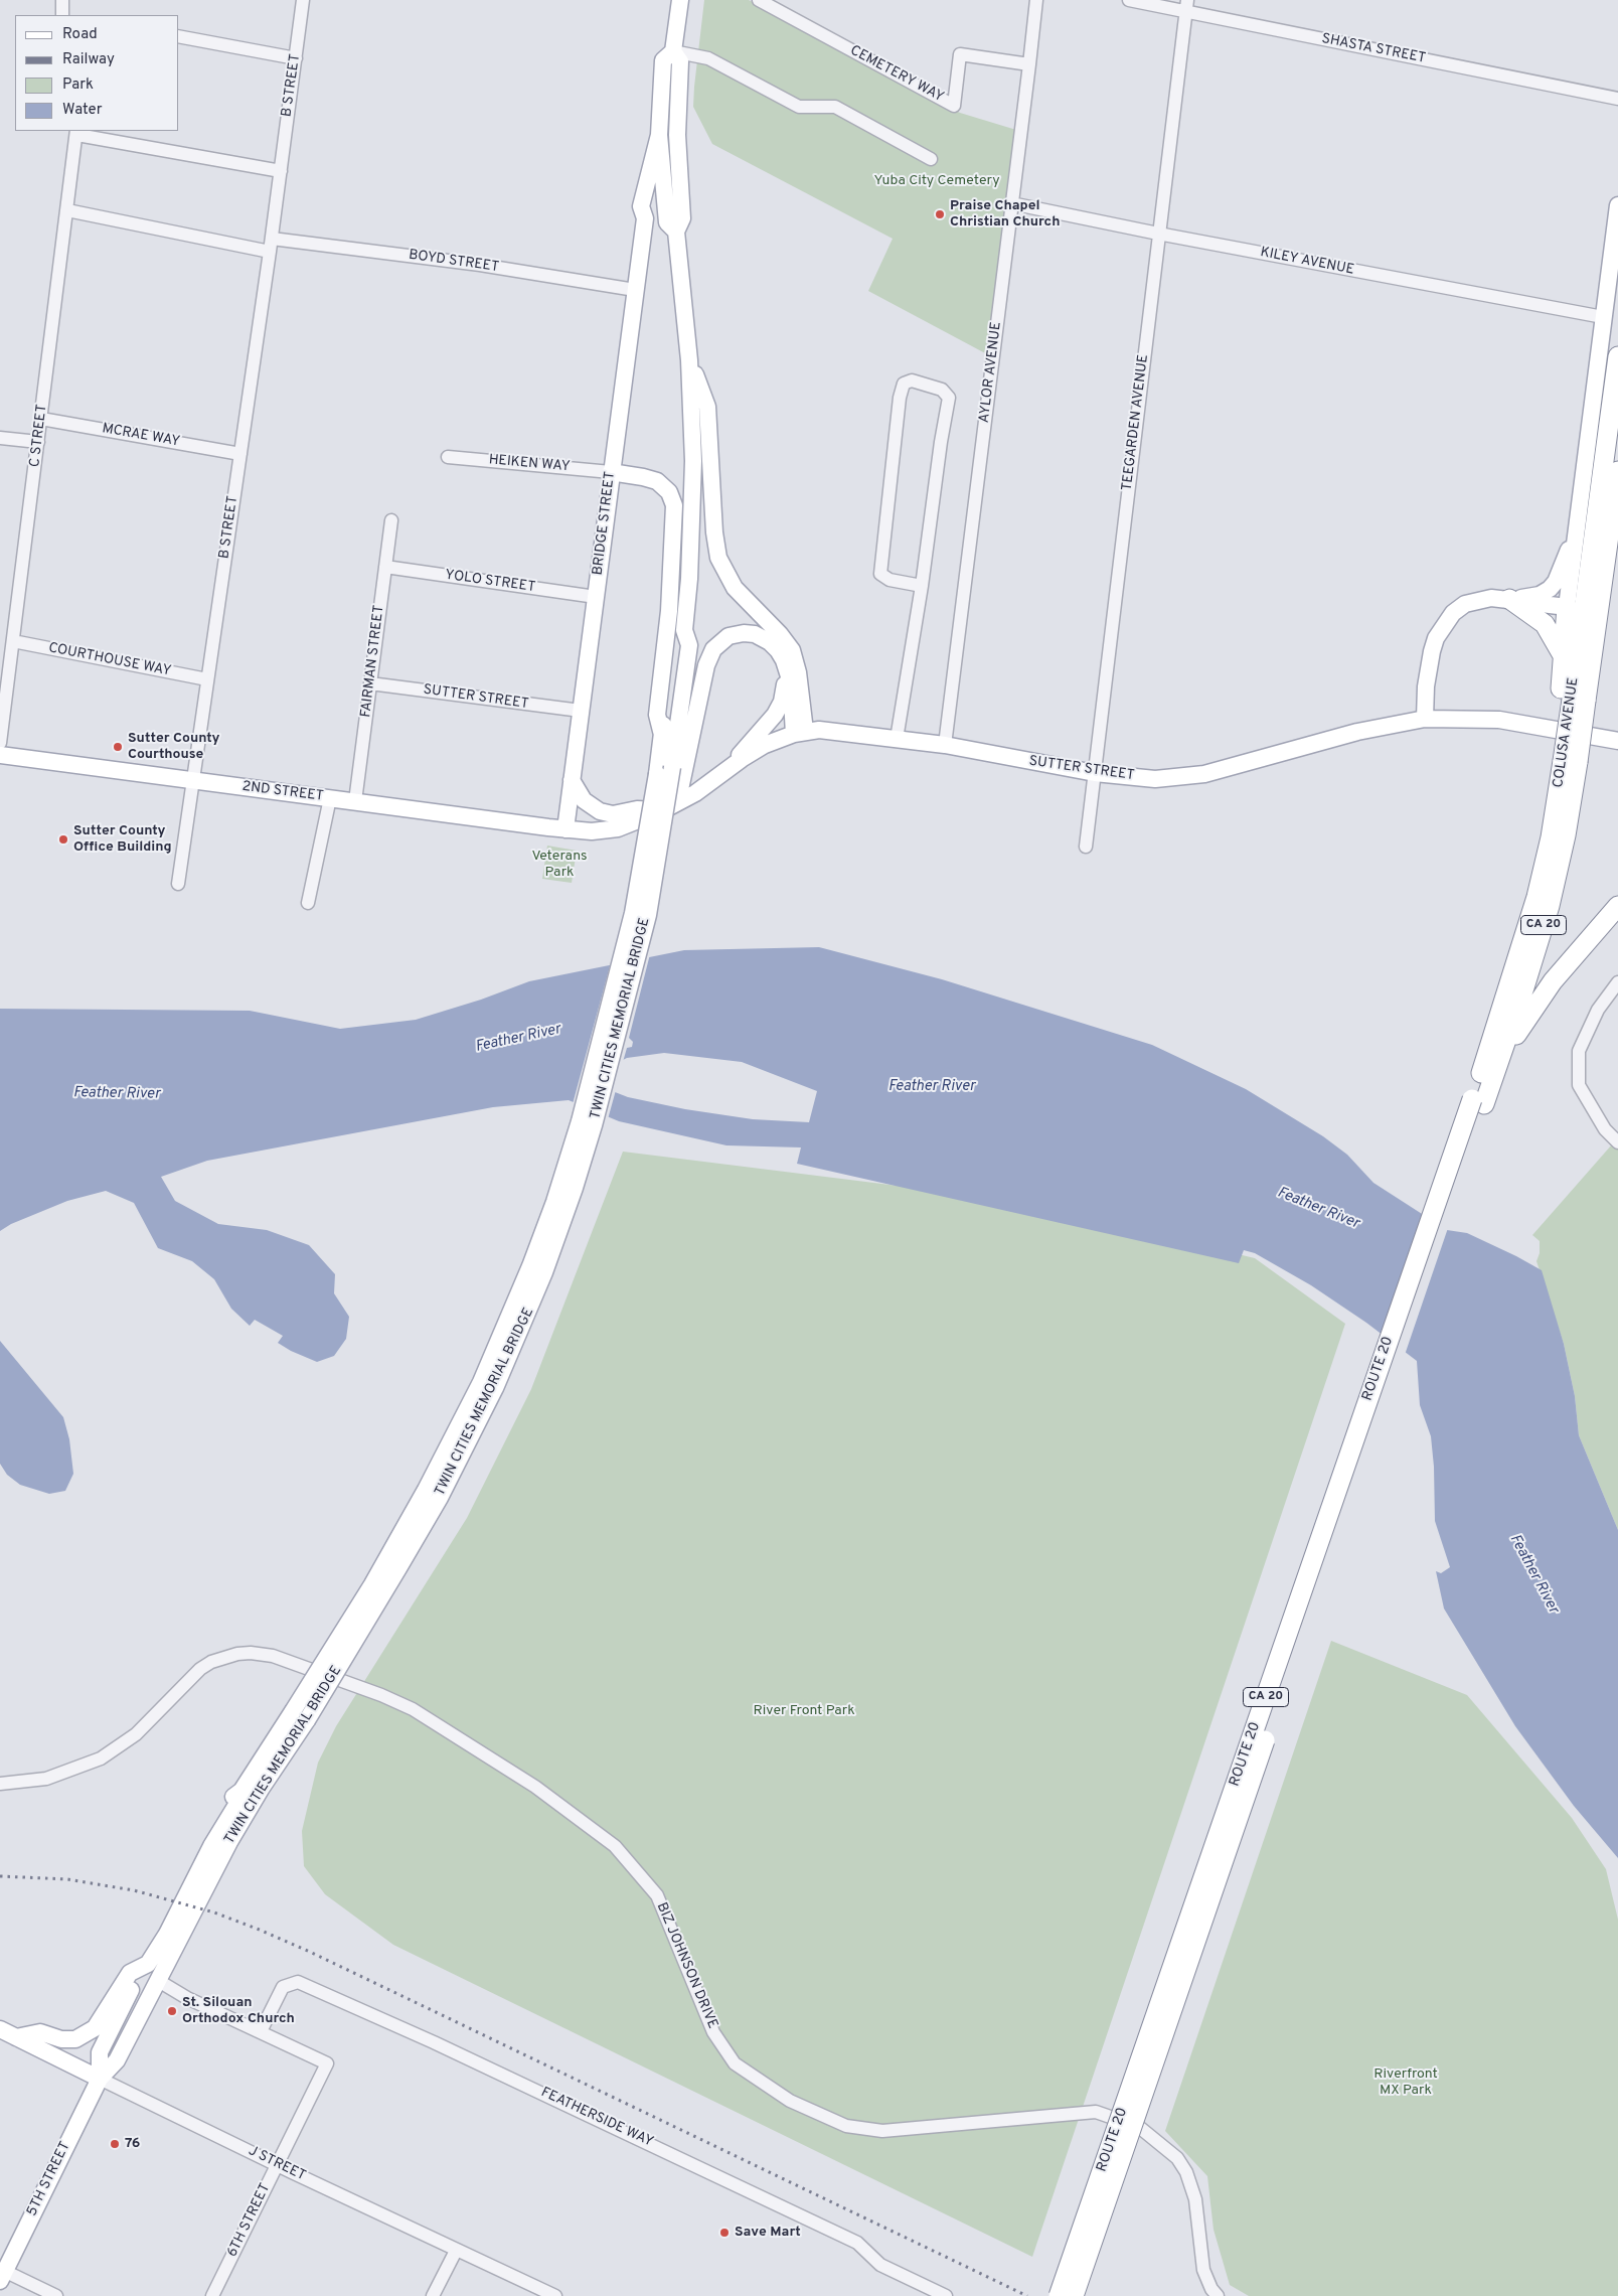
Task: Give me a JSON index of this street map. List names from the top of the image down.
{
  "streets": {
    "highway": ["COLUSA AVENUE", "CA 20", "ROUTE 20"],
    "main road": [
      "BRIDGE STREET",
      "SUTTER STREET",
      "2ND STREET",
      "TWIN CITIES MEMORIAL BRIDGE",
      "J STREET",
      "5TH STREET"
    ],
    "street": [
      "SHASTA STREET",
      "CEMETERY WAY",
      "B STREET",
      "BOYD STREET",
      "KILEY AVENUE",
      "AYLOR AVENUE",
      "TEEGARDEN AVENUE",
      "C STREET",
      "MCRAE WAY",
      "HEIKEN WAY",
      "YOLO STREET",
      "COURTHOUSE WAY",
      "FAIRMAN STREET",
      "BIZ JOHNSON DRIVE",
      "FEATHERSIDE WAY",
      "6TH STREET"
    ]
  },
  "crossings": [
    ["SHASTA STREET", "TEEGARDEN AVENUE"],
    ["CEMETERY WAY", "AYLOR AVENUE"],
    ["B STREET", "BOYD STREET"],
    ["B STREET", "MCRAE WAY"],
    ["B STREET", "COURTHOUSE WAY"],
    ["B STREET", "2ND STREET"],
    ["BOYD STREET", "C STREET"],
    ["BOYD STREET", "BRIDGE STREET"],
    ["KILEY AVENUE", "AYLOR AVENUE"],
    ["KILEY AVENUE", "TEEGARDEN AVENUE"],
    ["AYLOR AVENUE", "SUTTER STREET"],
    ["TEEGARDEN AVENUE", "SUTTER STREET"],
    ["C STREET", "MCRAE WAY"],
    ["C STREET", "COURTHOUSE WAY"],
    ["HEIKEN WAY", "BRIDGE STREET"],
    ["BRIDGE STREET", "YOLO STREET"],
    ["BRIDGE STREET", "SUTTER STREET"],
    ["BRIDGE STREET", "2ND STREET"],
    ["YOLO STREET", "FAIRMAN STREET"],
    ["FAIRMAN STREET", "SUTTER STREET"],
    ["FAIRMAN STREET", "2ND STREET"],
    ["SUTTER STREET", "2ND STREET"],
    ["COLUSA AVENUE", "ROUTE 20"],
    ["TWIN CITIES MEMORIAL BRIDGE", "5TH STREET"],
    ["FEATHERSIDE WAY", "6TH STREET"],
    ["J STREET", "5TH STREET"],
    ["J STREET", "6TH STREET"]
  ],
  "water": ["Feather River"],
  "parks": [
    "Yuba City Cemetery",
    "Veterans Park",
    "River Front Park",
    "Riverfront MX Park"
  ],
  "places": [
    "Praise Chapel Christian Church",
    "Sutter County Courthouse",
    "Sutter County Office Building",
    "St. Silouan Orthodox Church",
    "76",
    "Save Mart"
  ],
  "legend": [
    "Road",
    "Railway",
    "Park",
    "Water"
  ]
}
